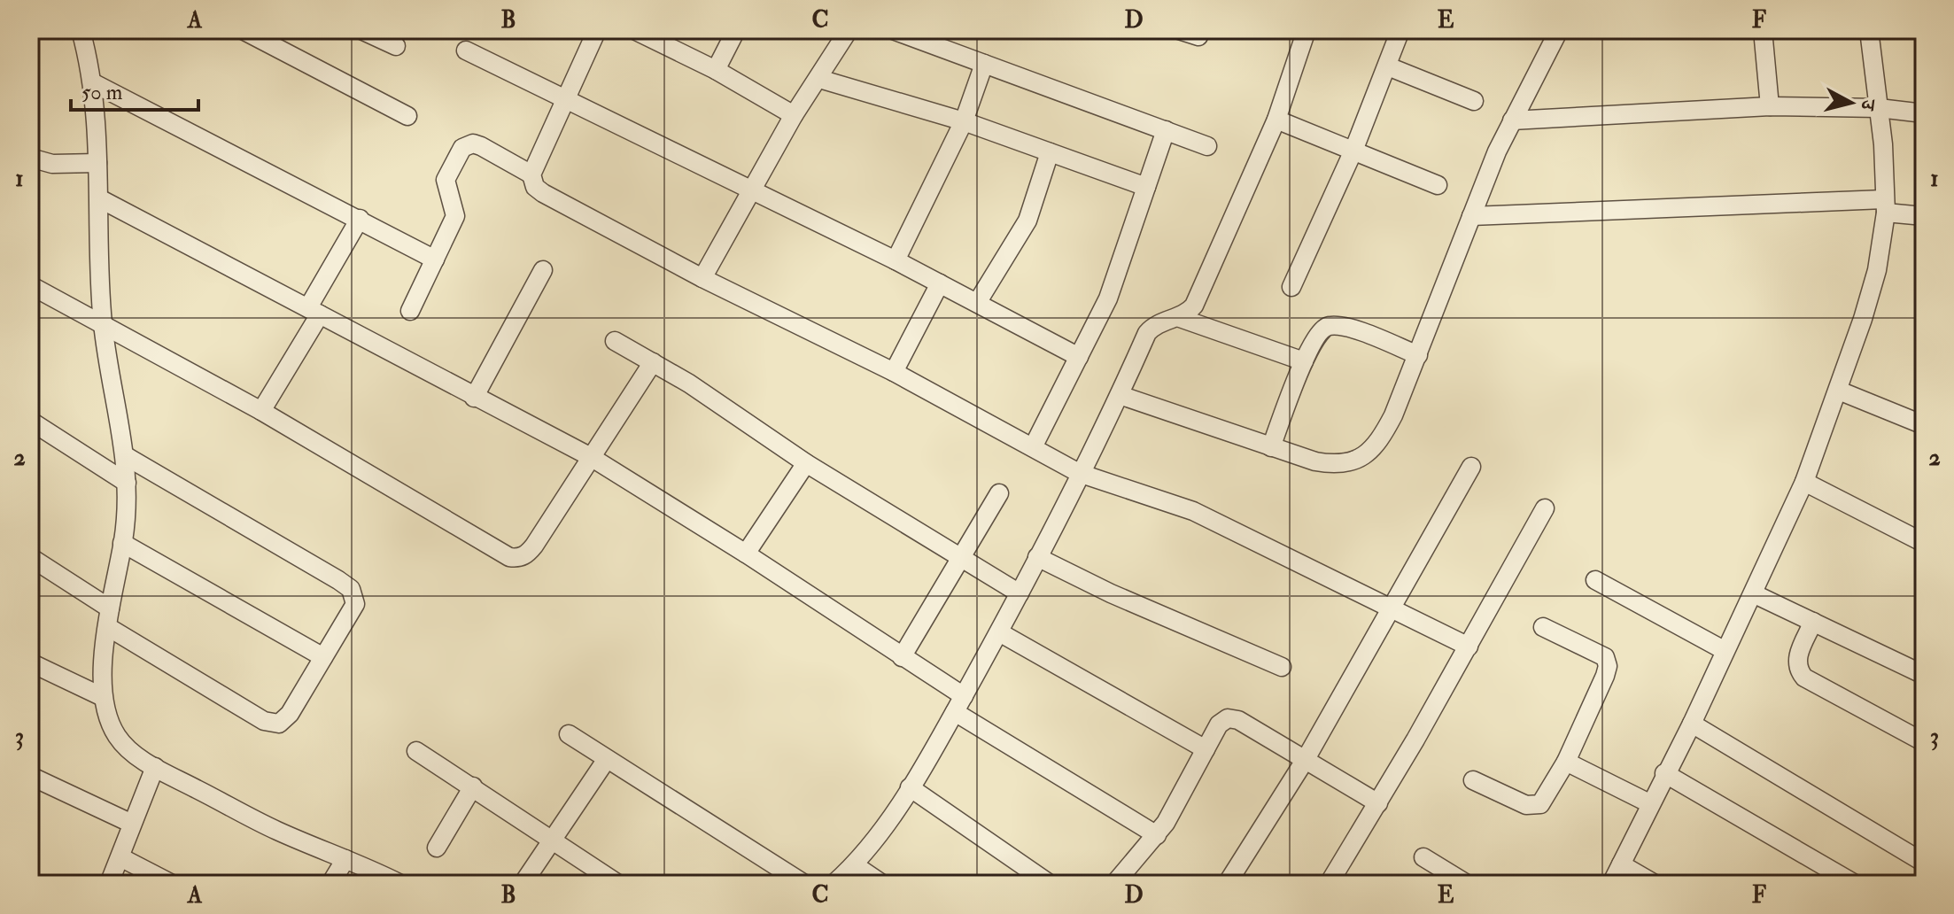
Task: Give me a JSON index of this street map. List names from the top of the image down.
{
  "scale_bar": "50 m",
  "north": "right",
  "grid": {
    "columns": [
      "A",
      "B",
      "C",
      "D",
      "E",
      "F"
    ],
    "rows": ["1", "2", "3"]
  }
}
